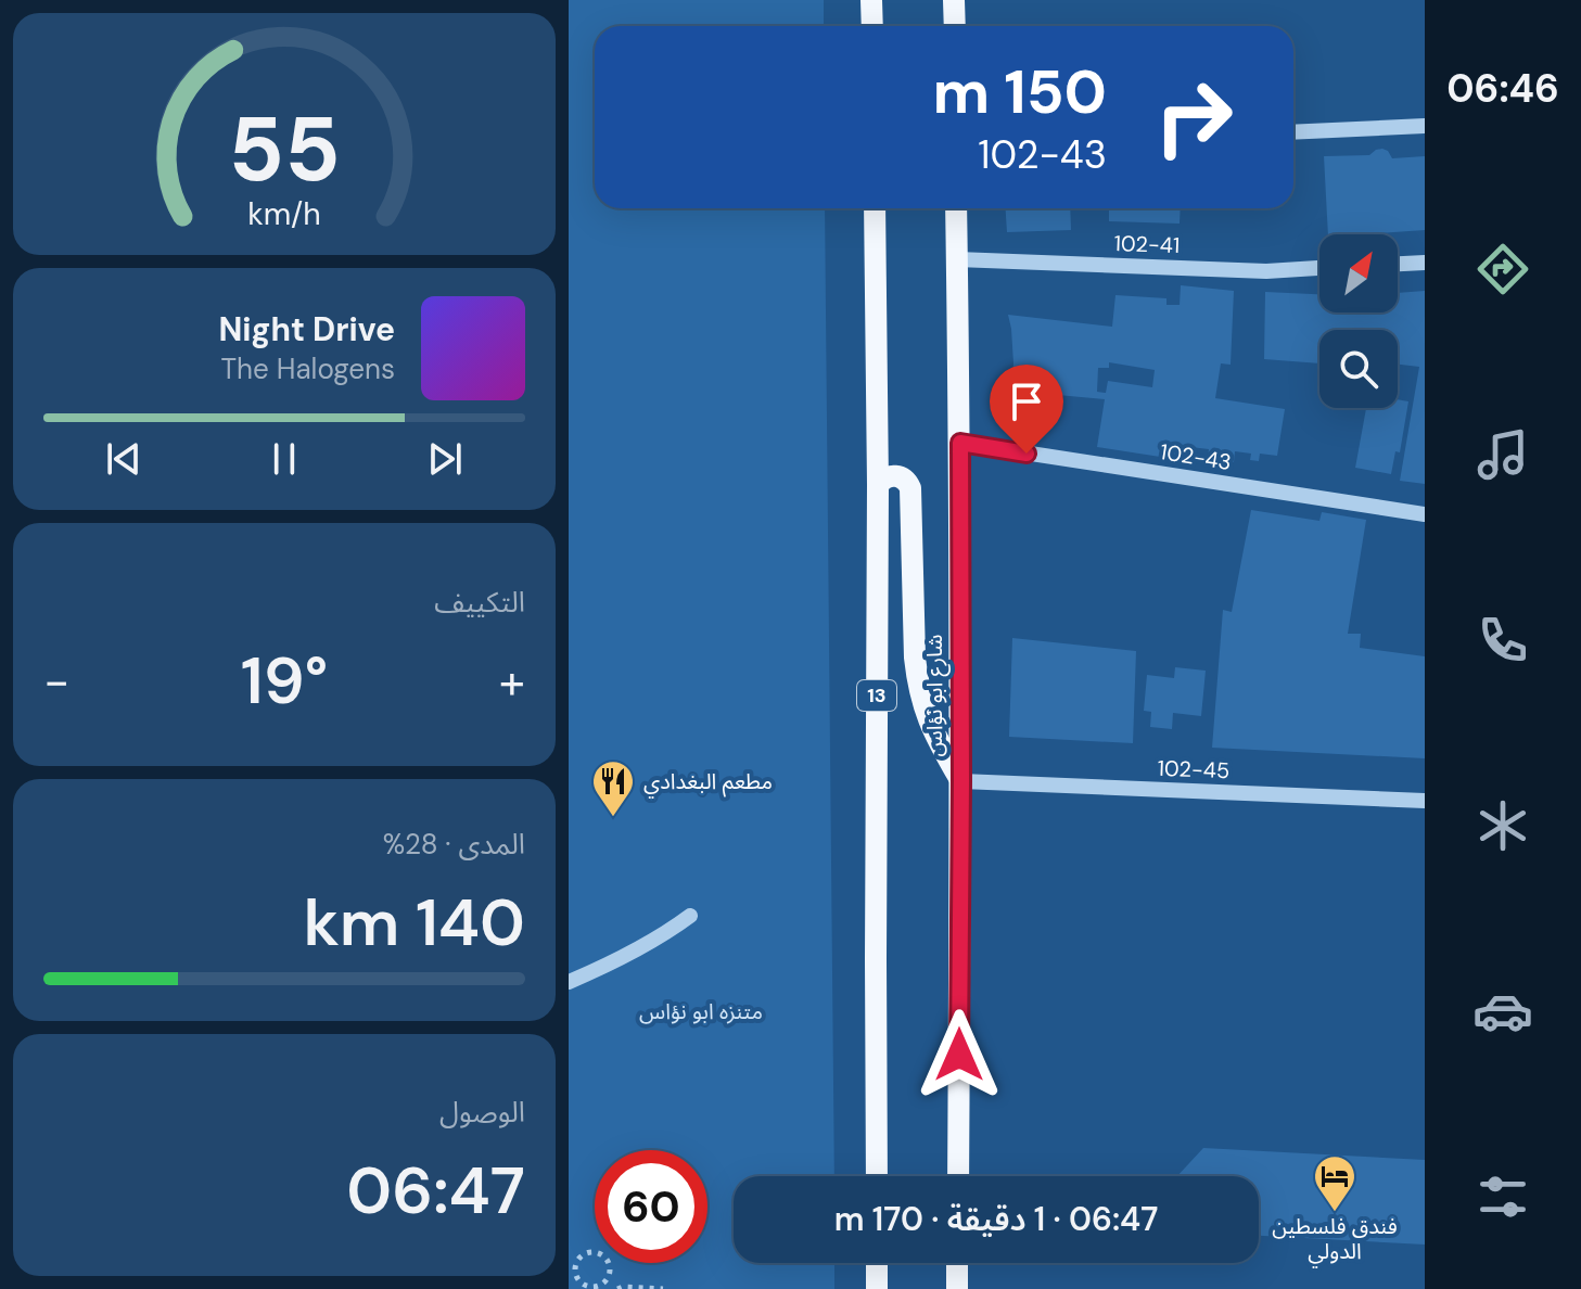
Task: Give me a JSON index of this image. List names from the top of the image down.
{
  "streets": {
    "main road": ["13", "شارع ابو نؤاس"],
    "street": ["102-41", "102-43", "102-45"]
  },
  "crossings": [
    ["102-41", "شارع ابو نؤاس"],
    ["102-43", "شارع ابو نؤاس"],
    ["شارع ابو نؤاس", "102-45"]
  ],
  "parks": ["متنزه ابو نؤاس"],
  "places": {
    "restaurant": ["مطعم البغدادي"],
    "hotel": ["فندق فلسطين الدولي"]
  },
  "north": "top right",
  "page": {
    "tabs": "06:46",
    "turn": ["150 m", "102-43"],
    "song": ["Night Drive", "The Halogens"],
    "tile": [
      "التكييف",
      ["المدى · 28%", "140 km"],
      ["الوصول", "06:47"]
    ],
    "heat": ["−", "19°", "+"],
    "limit": "60",
    "trip": "06:47 · 1 دقيقة · 170 m",
    "gauge": ["55", "km/h"]
  }
}
